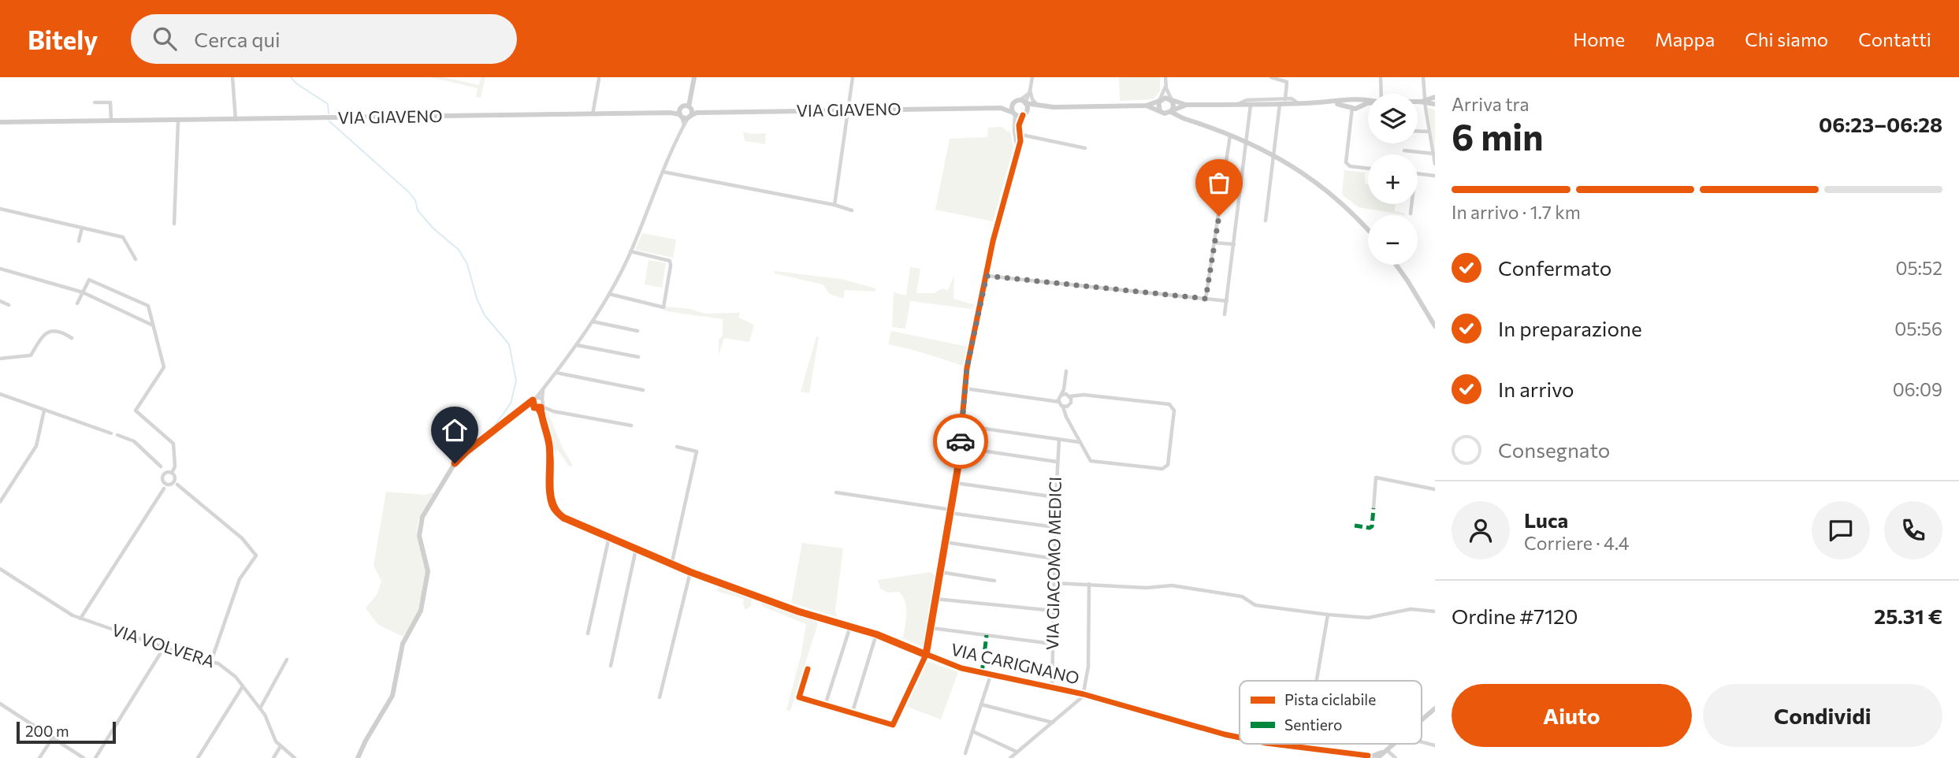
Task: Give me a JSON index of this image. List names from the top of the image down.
{
  "streets": {
    "main road": ["VIA GIAVENO"],
    "street": ["VIA GIACOMO MEDICI", "VIA VOLVERA", "VIA CARIGNANO"]
  },
  "crossings": [
    ["VIA GIACOMO MEDICI", "VIA CARIGNANO"]
  ],
  "legend": ["Pista ciclabile", "Sentiero"],
  "scale_bar": "200 m",
  "page": {
    "header": "Bitely",
    "search": "Cerca qui",
    "nav": [
      "Home",
      "Mappa",
      "Chi siamo",
      "Contatti"
    ],
    "heading": ["6 min", "Arriva tra", "06:23–06:28"],
    "panel": [
      "Luca",
      "Corriere · 4.4",
      "Ordine #7120",
      "25.31 €"
    ],
    "map_buttons": ["+", "−"],
    "bar": "In arrivo · 1.7 km",
    "list": [
      ["Confermato", "05:52"],
      ["In preparazione", "05:56"],
      ["In arrivo", "06:09"],
      "Consegnato"
    ],
    "buttons": ["Aiuto", "Condividi"],
    "scale": "200 m"
  }
}
